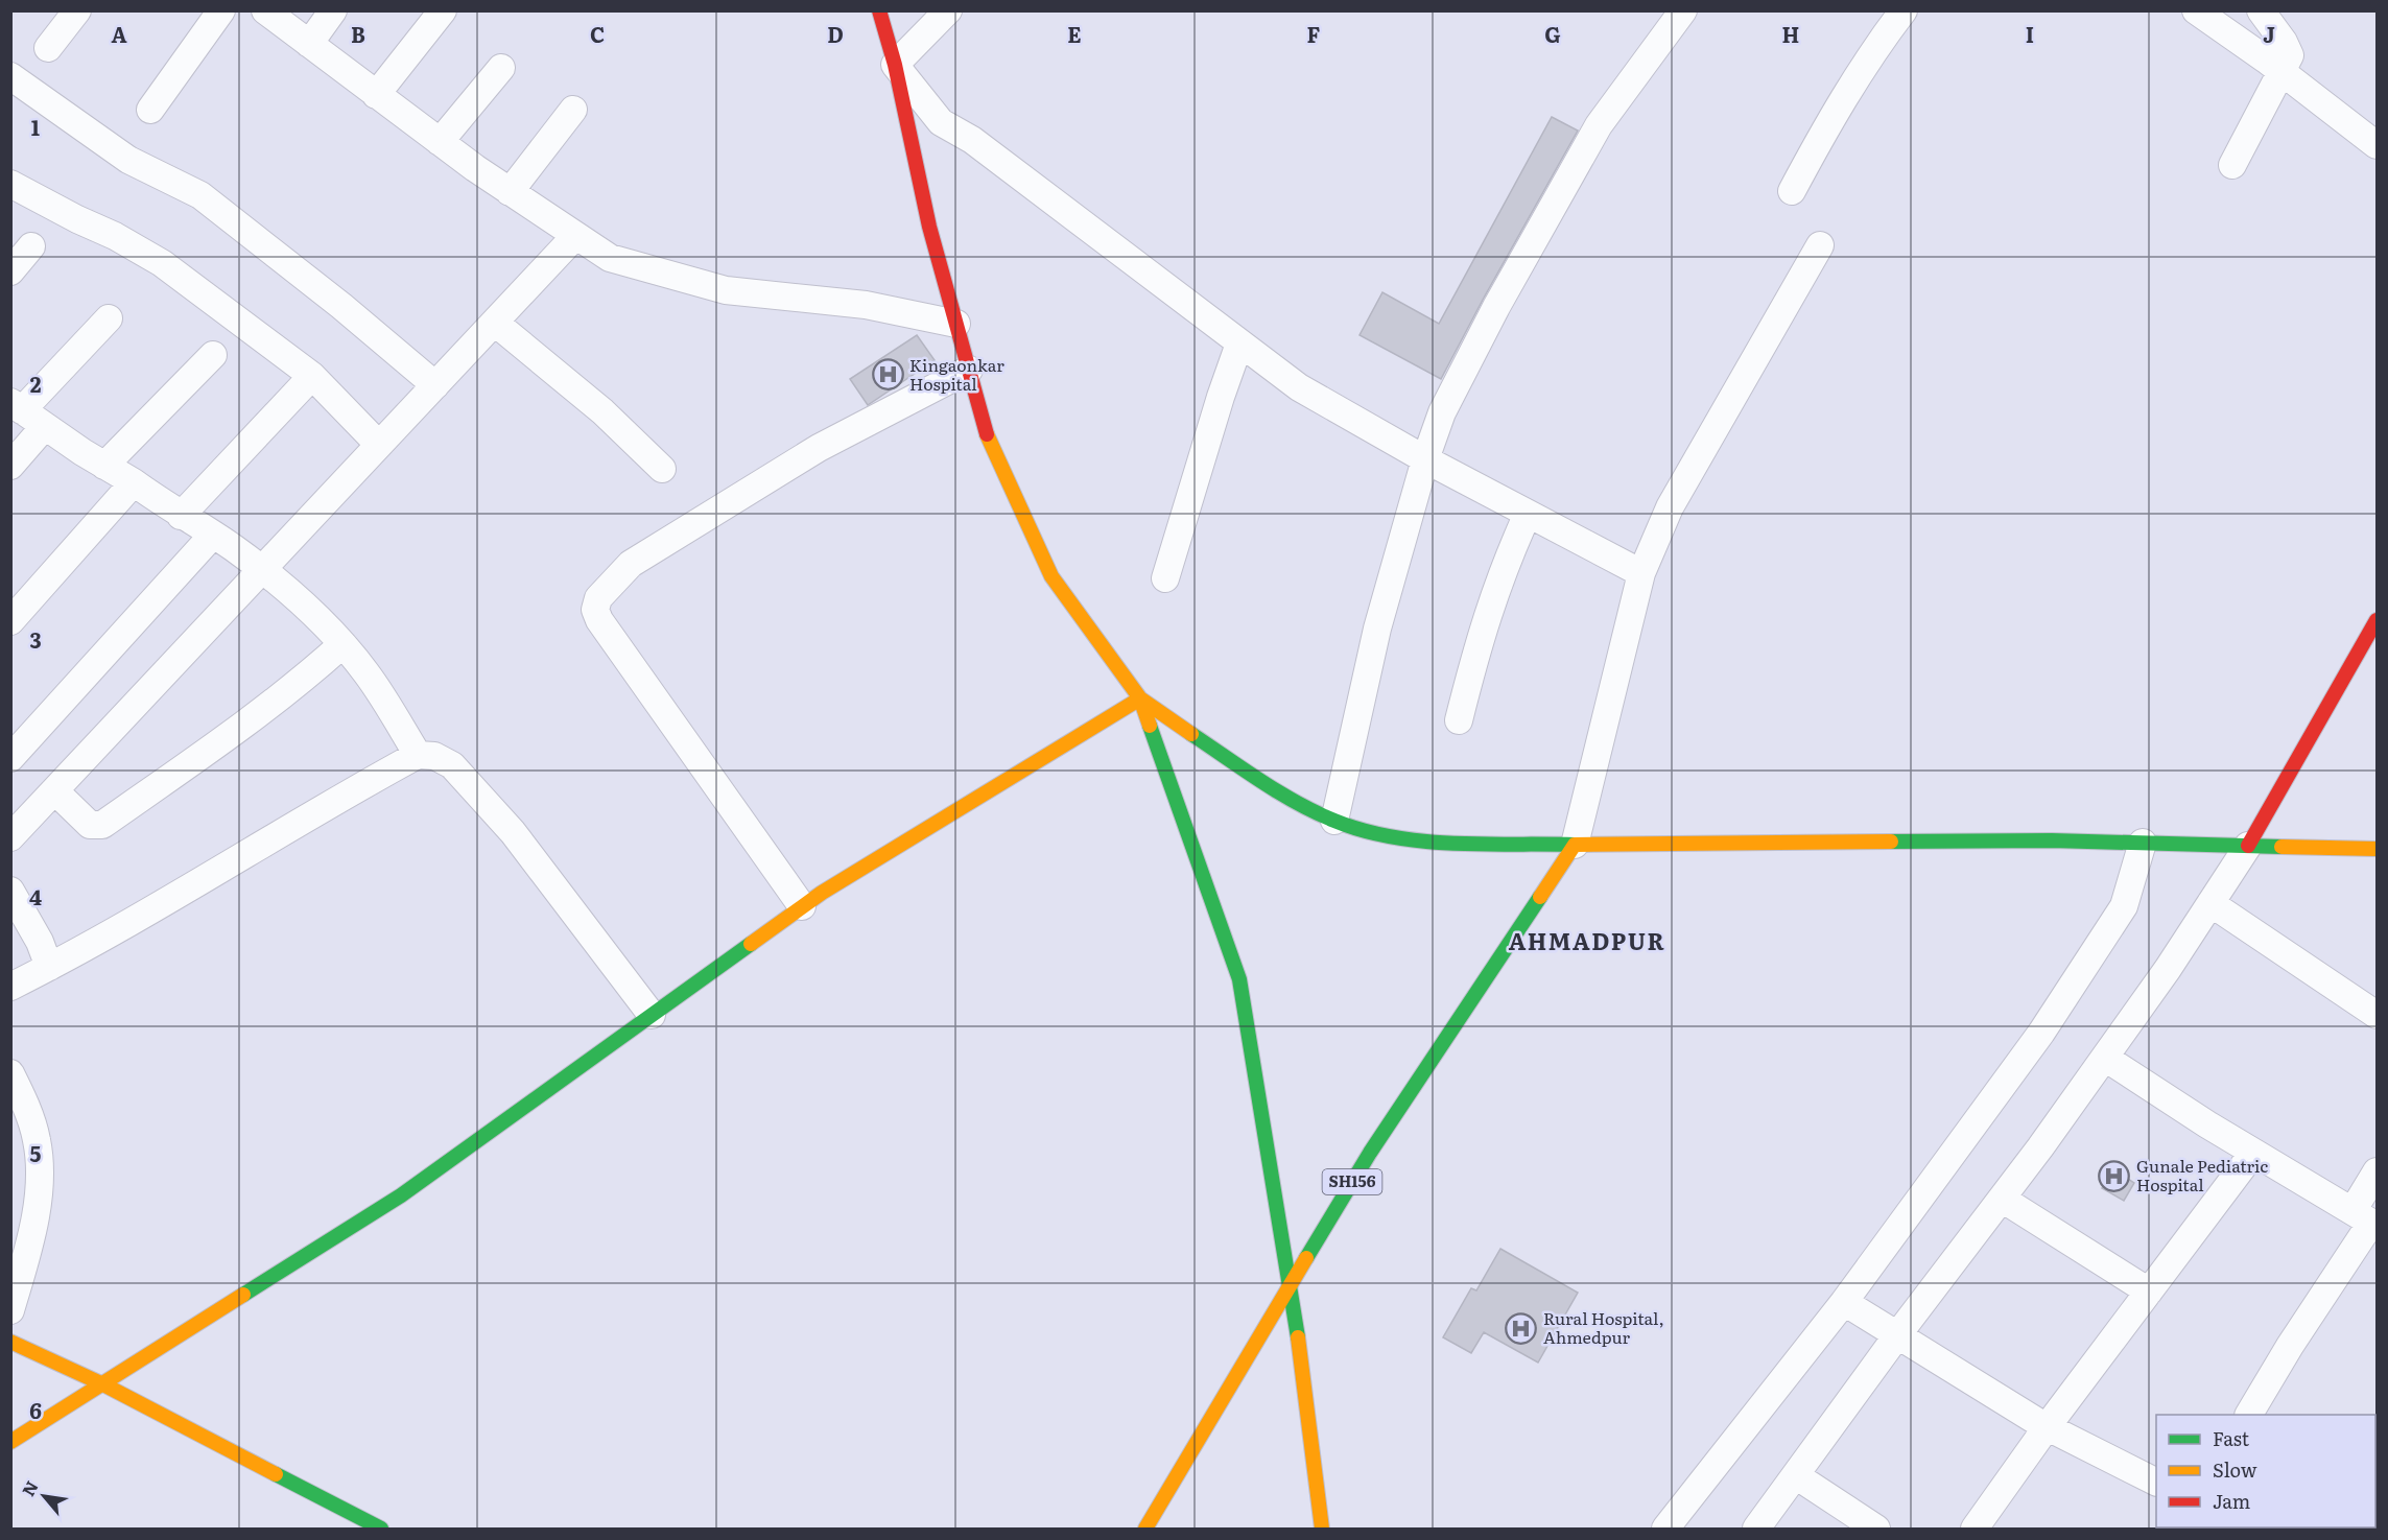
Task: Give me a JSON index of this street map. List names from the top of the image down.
{
  "streets": {
    "main road": ["SH156"]
  },
  "districts": ["AHMADPUR"],
  "places": {
    "hospital": ["Kingaonkar Hospital", "Gunale Pediatric Hospital", "Rural Hospital, Ahmedpur"]
  },
  "legend": ["Fast", "Slow", "Jam"],
  "north": "top left",
  "grid": {
    "columns": [
      "A",
      "B",
      "C",
      "D",
      "E",
      "F",
      "G",
      "H",
      "I",
      "J"
    ],
    "rows": [
      "1",
      "2",
      "3",
      "4",
      "5",
      "6"
    ]
  }
}
